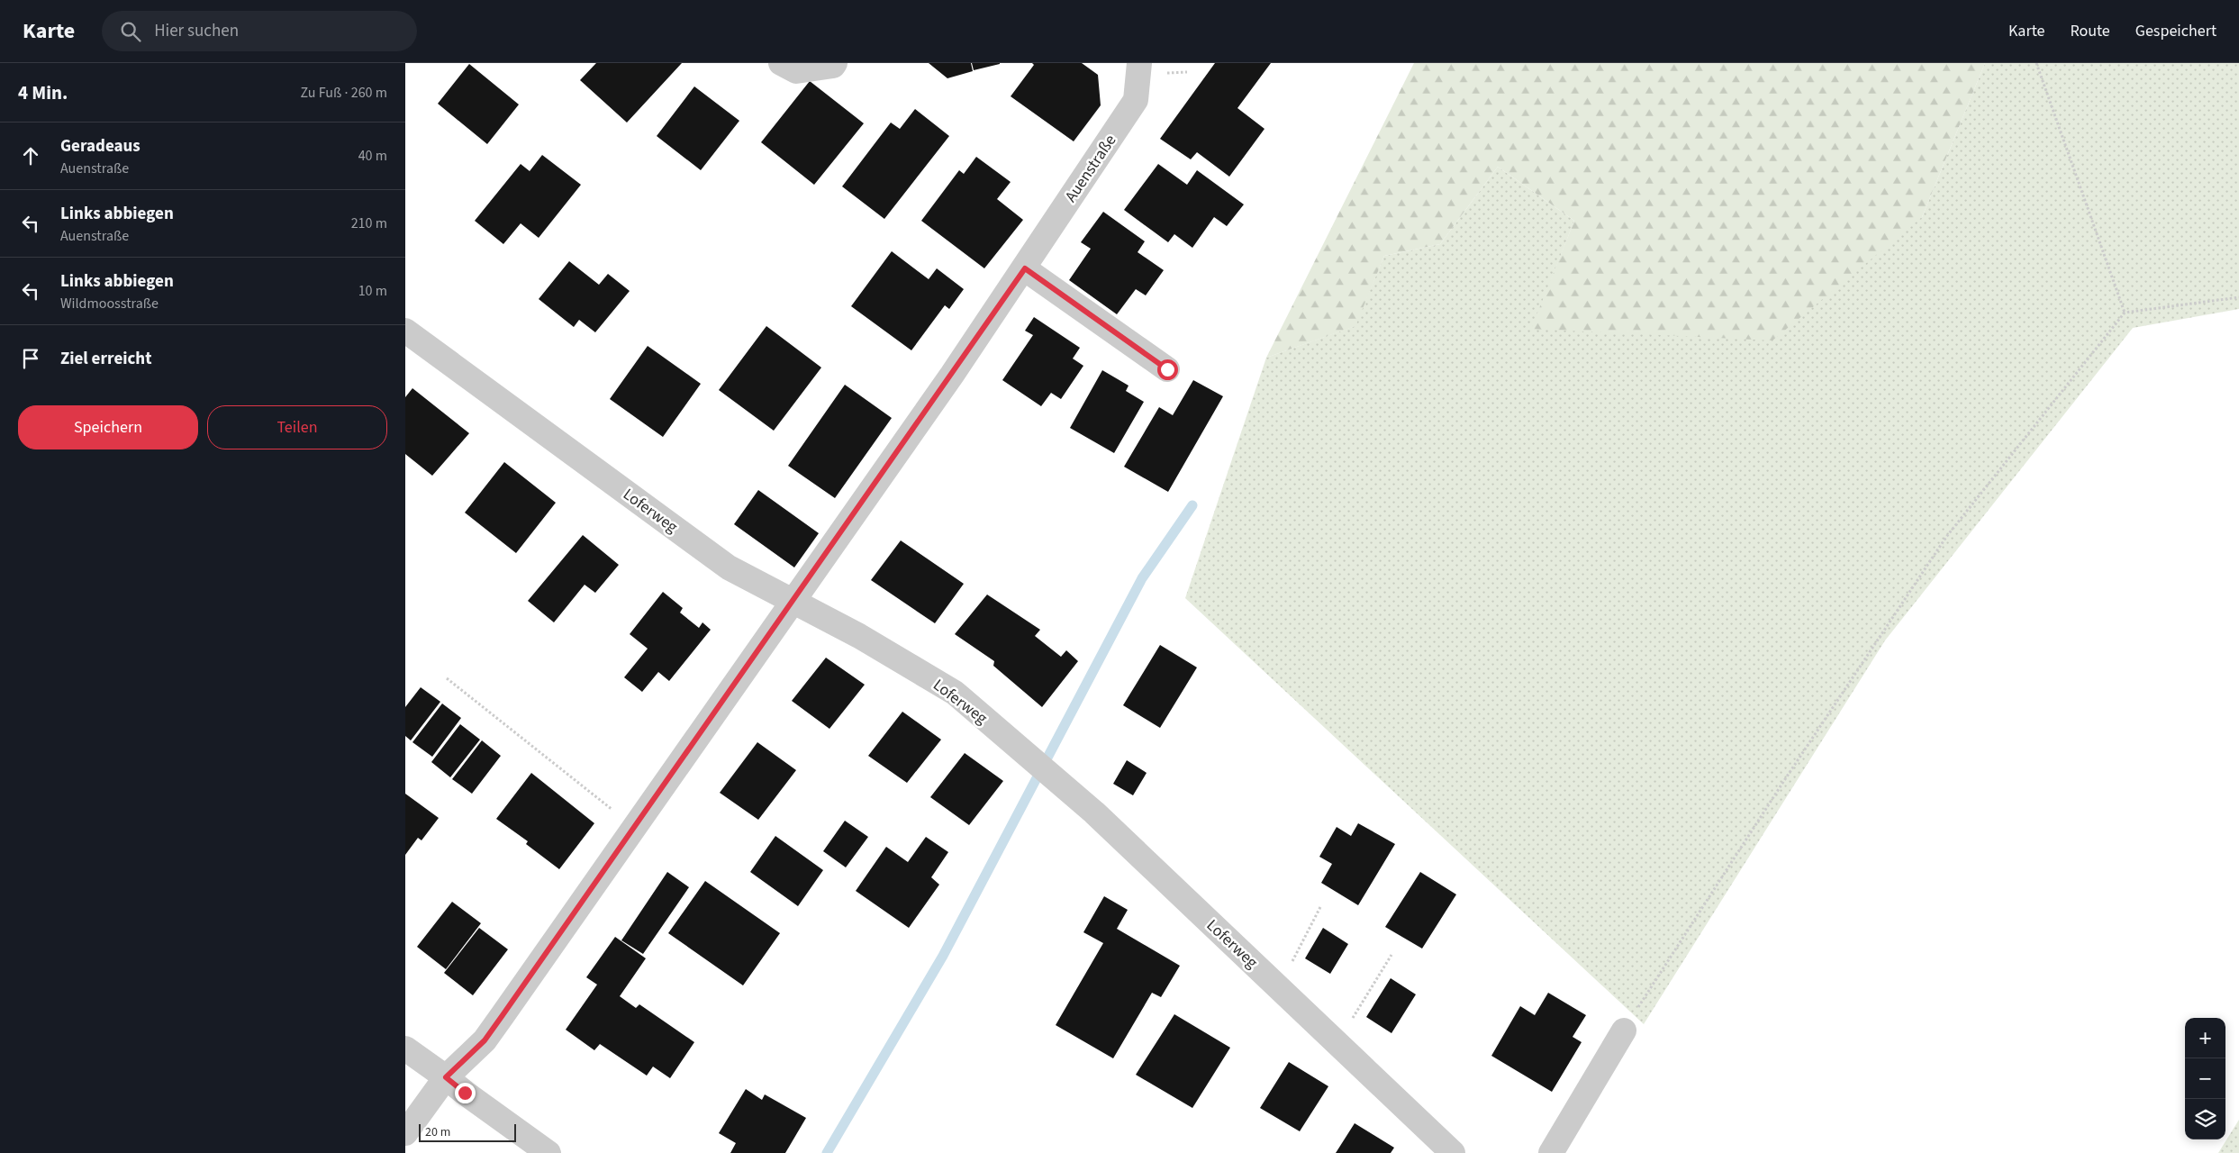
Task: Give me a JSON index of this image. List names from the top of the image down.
{
  "streets": {
    "street": ["Auenstraße", "Loferweg"]
  },
  "crossings": [
    ["Auenstraße", "Loferweg"]
  ],
  "scale_bar": "20 m",
  "page": {
    "header": "Karte",
    "search": "Hier suchen",
    "nav": ["Karte", "Route", "Gespeichert"],
    "heading": ["4 Min.", "Zu Fuß · 260 m"],
    "list": [
      ["Geradeaus", "Auenstraße", "40 m"],
      ["Links abbiegen", "Auenstraße", "210 m"],
      ["Links abbiegen", "Wildmoosstraße", "10 m"],
      "Ziel erreicht"
    ],
    "buttons": ["Speichern", "Teilen"],
    "map_buttons": ["+", "−"],
    "scale": "20 m"
  }
}
